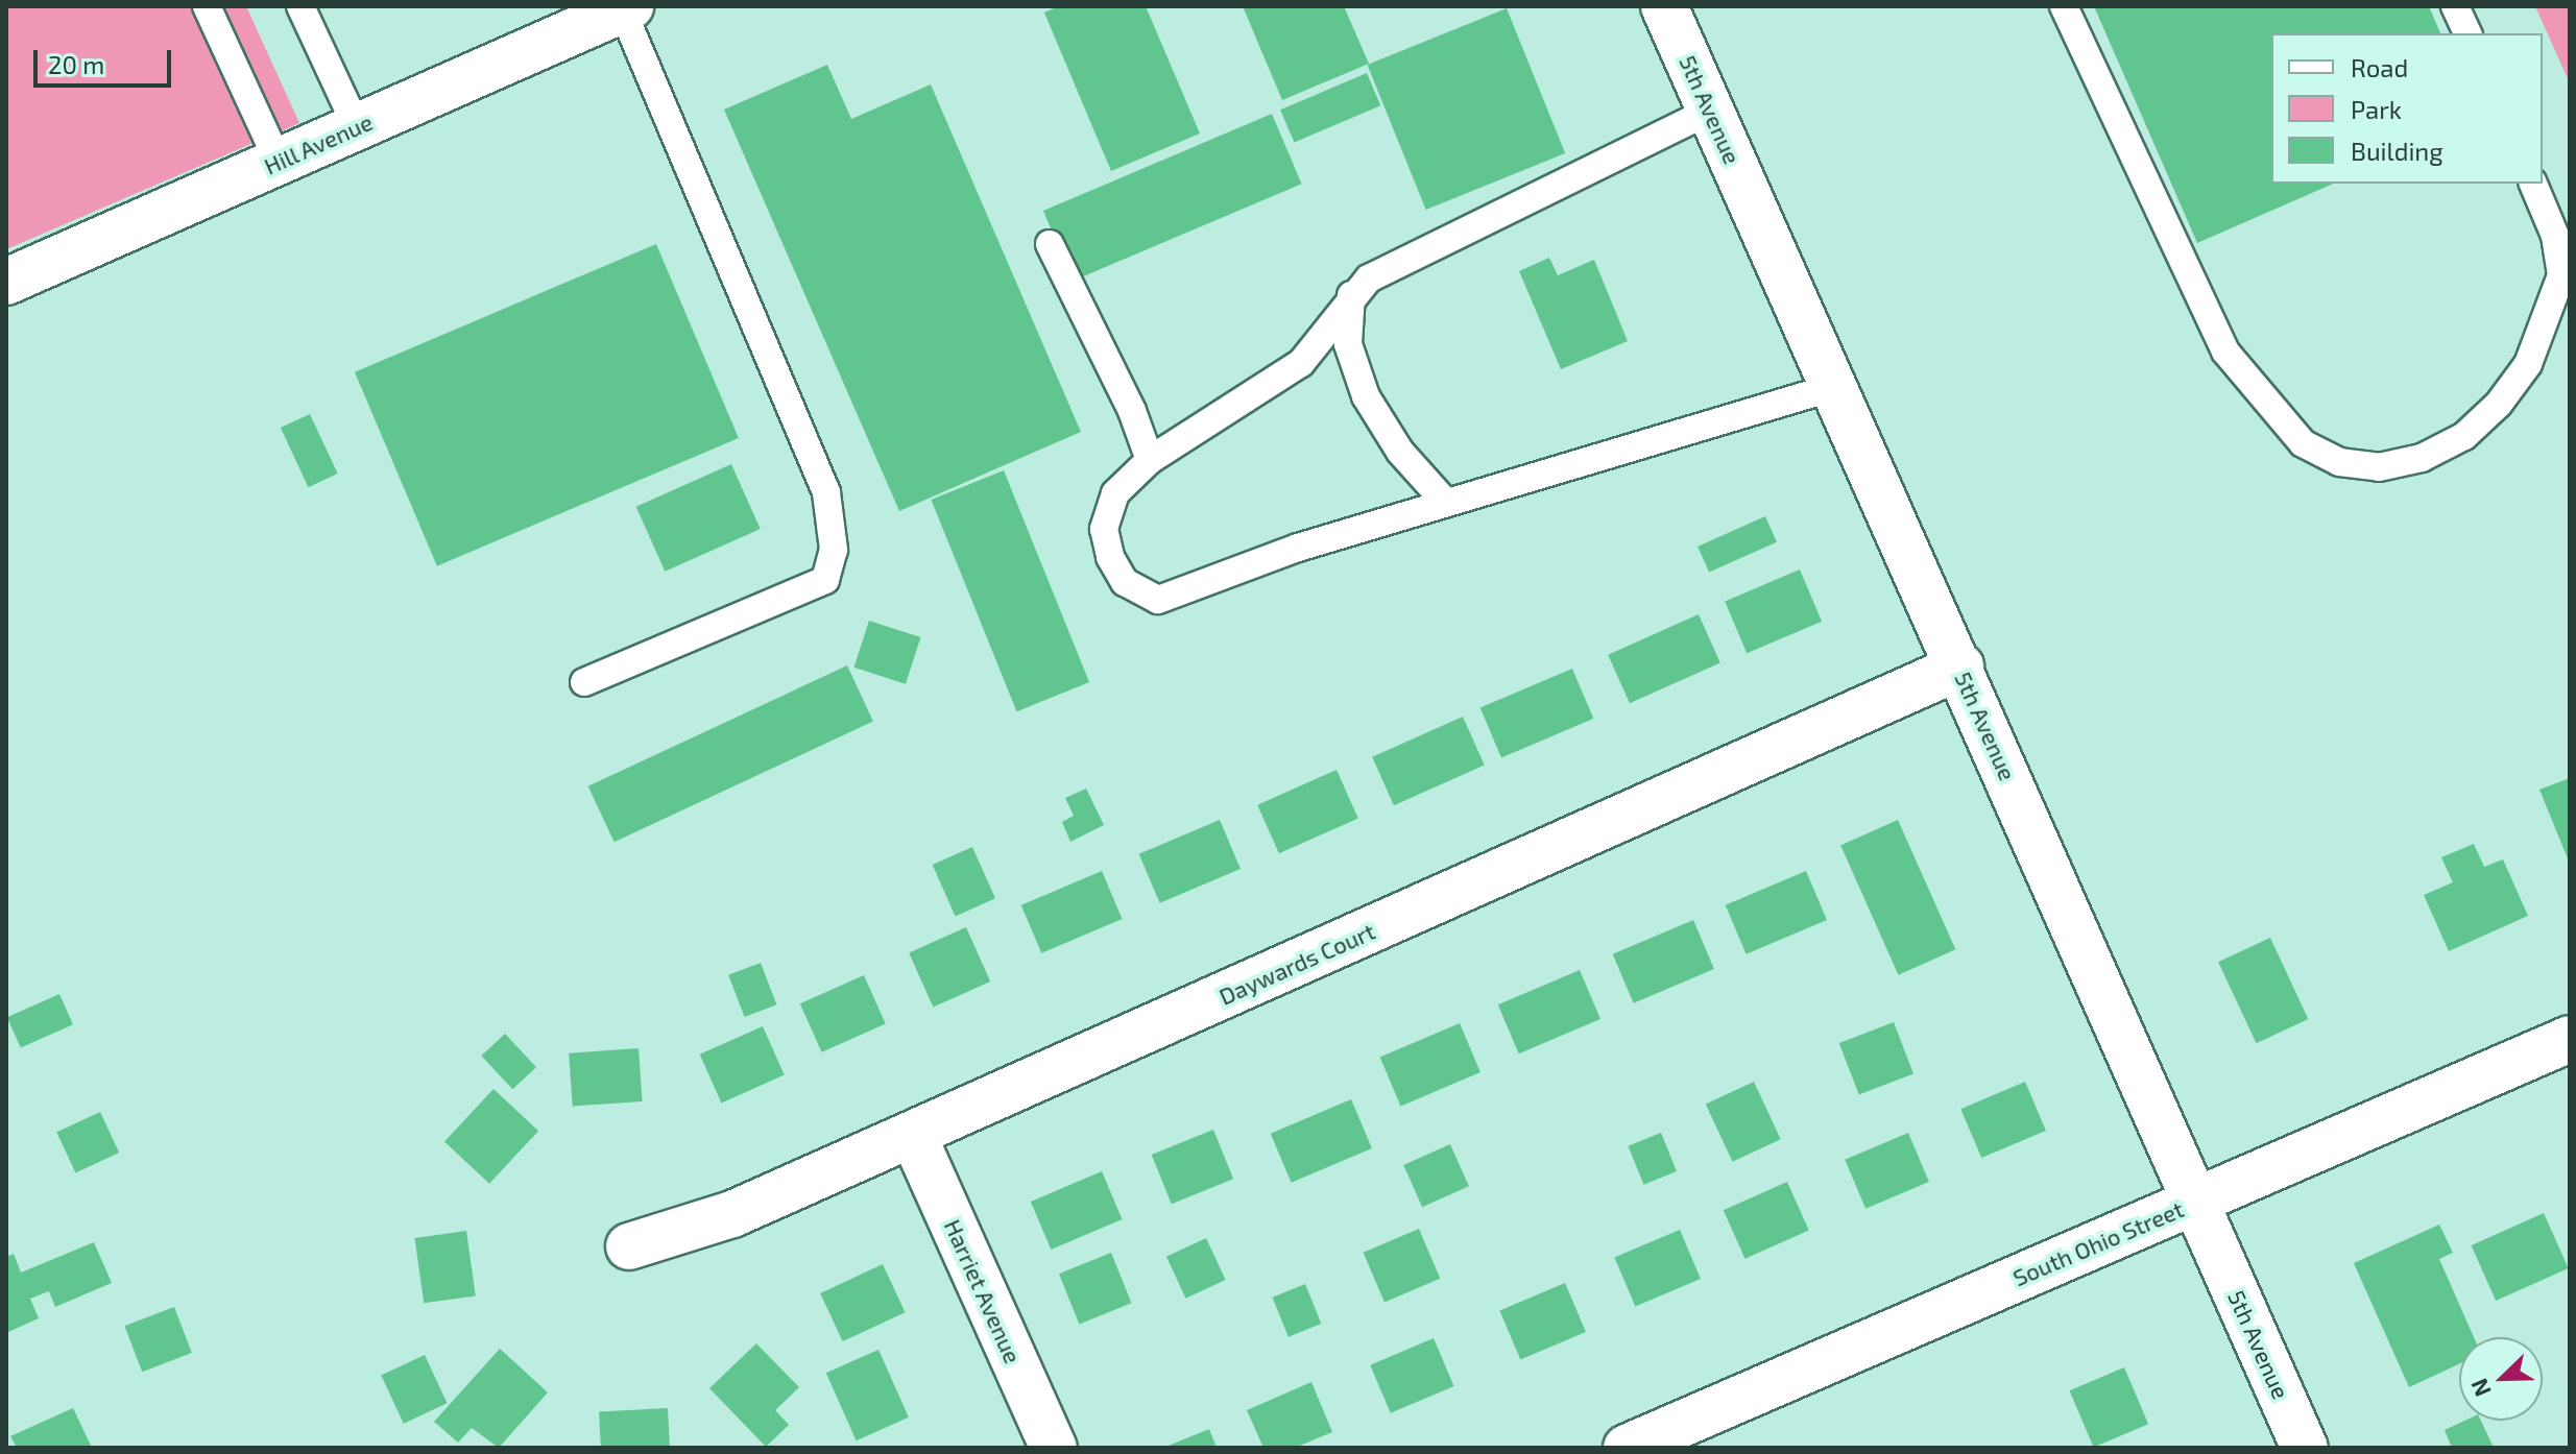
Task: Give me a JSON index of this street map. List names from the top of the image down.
{
  "streets": {
    "street": [
      "5th Avenue",
      "Hill Avenue",
      "Daywards Court",
      "South Ohio Street",
      "Harriet Avenue"
    ]
  },
  "crossings": [
    ["5th Avenue", "Daywards Court"],
    ["5th Avenue", "South Ohio Street"],
    ["Daywards Court", "Harriet Avenue"]
  ],
  "legend": ["Road", "Park", "Building"],
  "scale_bar": "20 m",
  "north": "bottom left"
}
